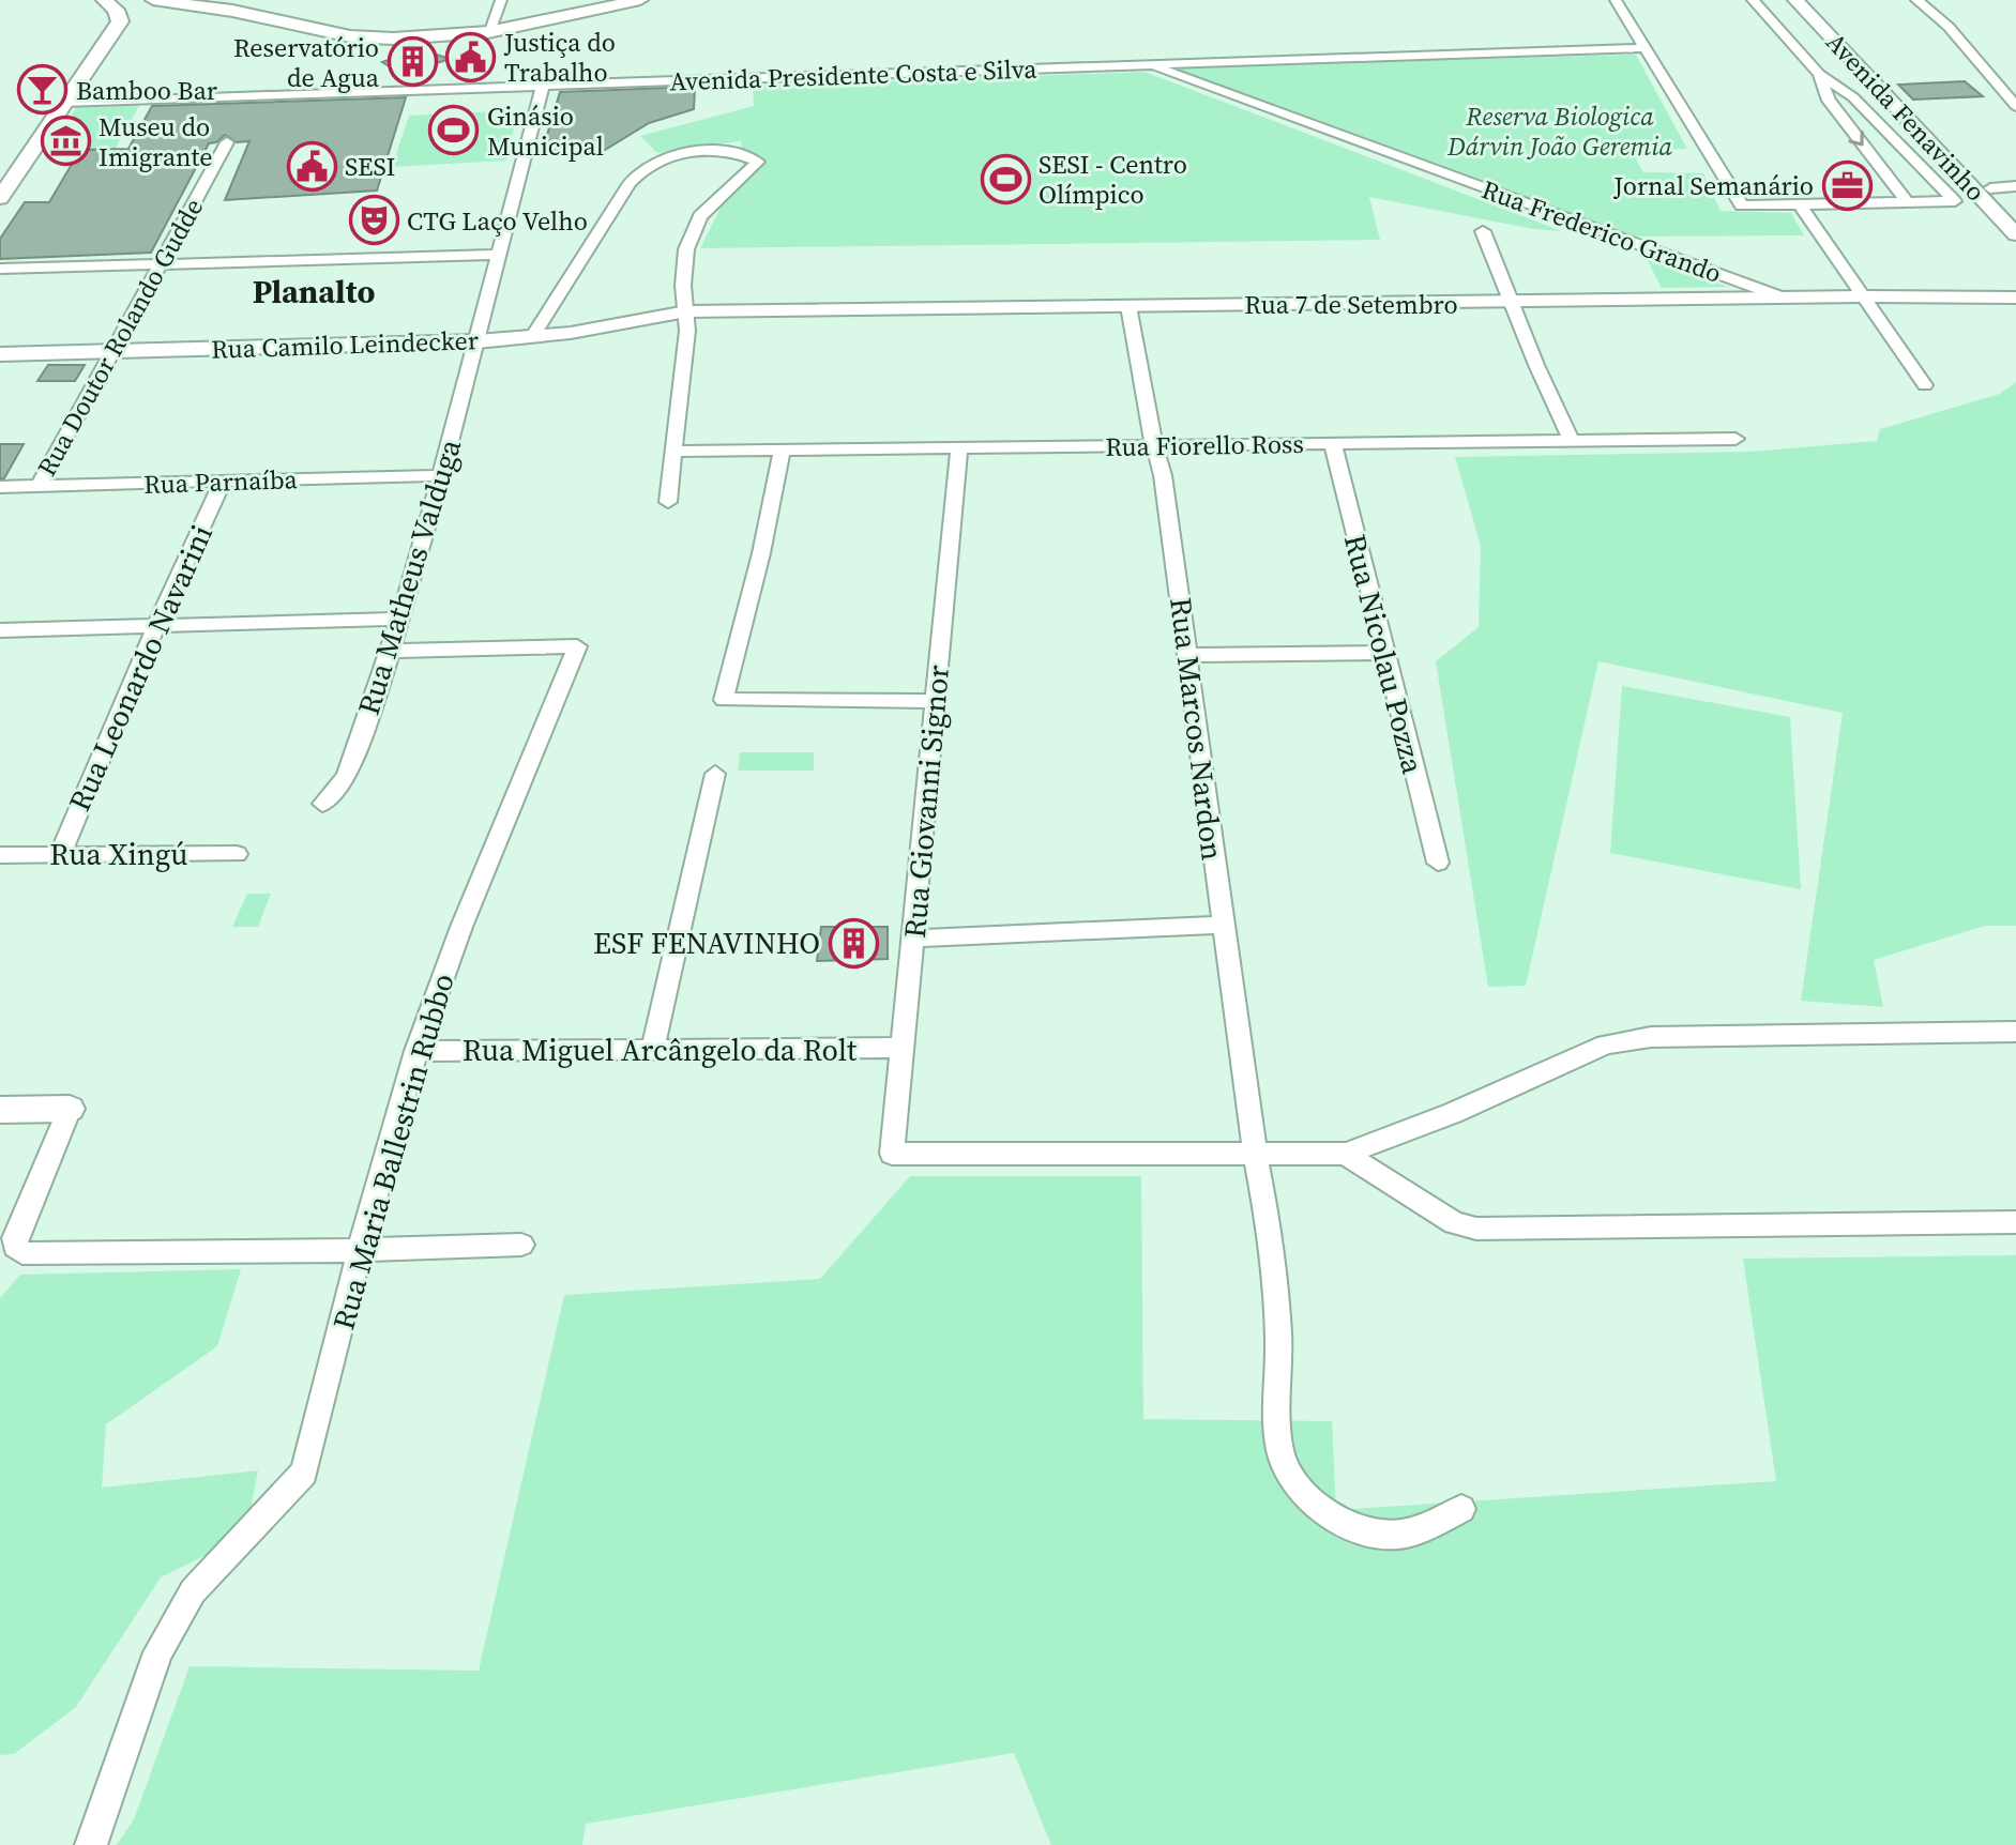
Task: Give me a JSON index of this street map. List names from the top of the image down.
{
  "streets": {
    "street": [
      "Avenida Presidente Costa e Silva",
      "Avenida Fenavinho",
      "Rua Frederico Grando",
      "Rua 7 de Setembro",
      "Rua Doutor Rolando Gudde",
      "Rua Camilo Leindecker",
      "Rua Fiorello Ross",
      "Rua Parnaíba",
      "Rua Matheus Valduga",
      "Rua Nicolau Pozza",
      "Rua Leonardo Navarini",
      "Rua Marcos Nardon",
      "Rua Giovanni Signor",
      "Rua Xingú",
      "Rua Miguel Arcângelo da Rolt",
      "Rua Maria Ballestrin Rubbo"
    ]
  },
  "crossings": [
    ["Avenida Presidente Costa e Silva", "Rua Frederico Grando"],
    ["Avenida Presidente Costa e Silva", "Rua Matheus Valduga"],
    ["Rua Frederico Grando", "Rua 7 de Setembro"],
    ["Rua 7 de Setembro", "Rua Camilo Leindecker"],
    ["Rua 7 de Setembro", "Rua Marcos Nardon"],
    ["Rua Doutor Rolando Gudde", "Rua Camilo Leindecker"],
    ["Rua Doutor Rolando Gudde", "Rua Parnaíba"],
    ["Rua Camilo Leindecker", "Rua Matheus Valduga"],
    ["Rua Fiorello Ross", "Rua Nicolau Pozza"],
    ["Rua Fiorello Ross", "Rua Marcos Nardon"],
    ["Rua Fiorello Ross", "Rua Giovanni Signor"],
    ["Rua Parnaíba", "Rua Matheus Valduga"],
    ["Rua Parnaíba", "Rua Leonardo Navarini"],
    ["Rua Matheus Valduga", "Rua Maria Ballestrin Rubbo"],
    ["Rua Leonardo Navarini", "Rua Xingú"],
    ["Rua Marcos Nardon", "Rua Giovanni Signor"],
    ["Rua Giovanni Signor", "Rua Miguel Arcângelo da Rolt"],
    ["Rua Miguel Arcângelo da Rolt", "Rua Maria Ballestrin Rubbo"]
  ],
  "districts": ["Planalto"],
  "parks": ["Reserva Biologica Dárvin João Geremia"],
  "places": {
    "public building": ["Justiça do Trabalho", "SESI"],
    "building": ["Reservatório de Agua", "ESF FENAVINHO"],
    "bar": ["Bamboo Bar"],
    "sports": ["Ginásio Municipal", "SESI - Centro Olímpico"],
    "museum": ["Museu do Imigrante"],
    "office": ["Jornal Semanário"],
    "theatre": ["CTG Laço Velho"]
  }
}
